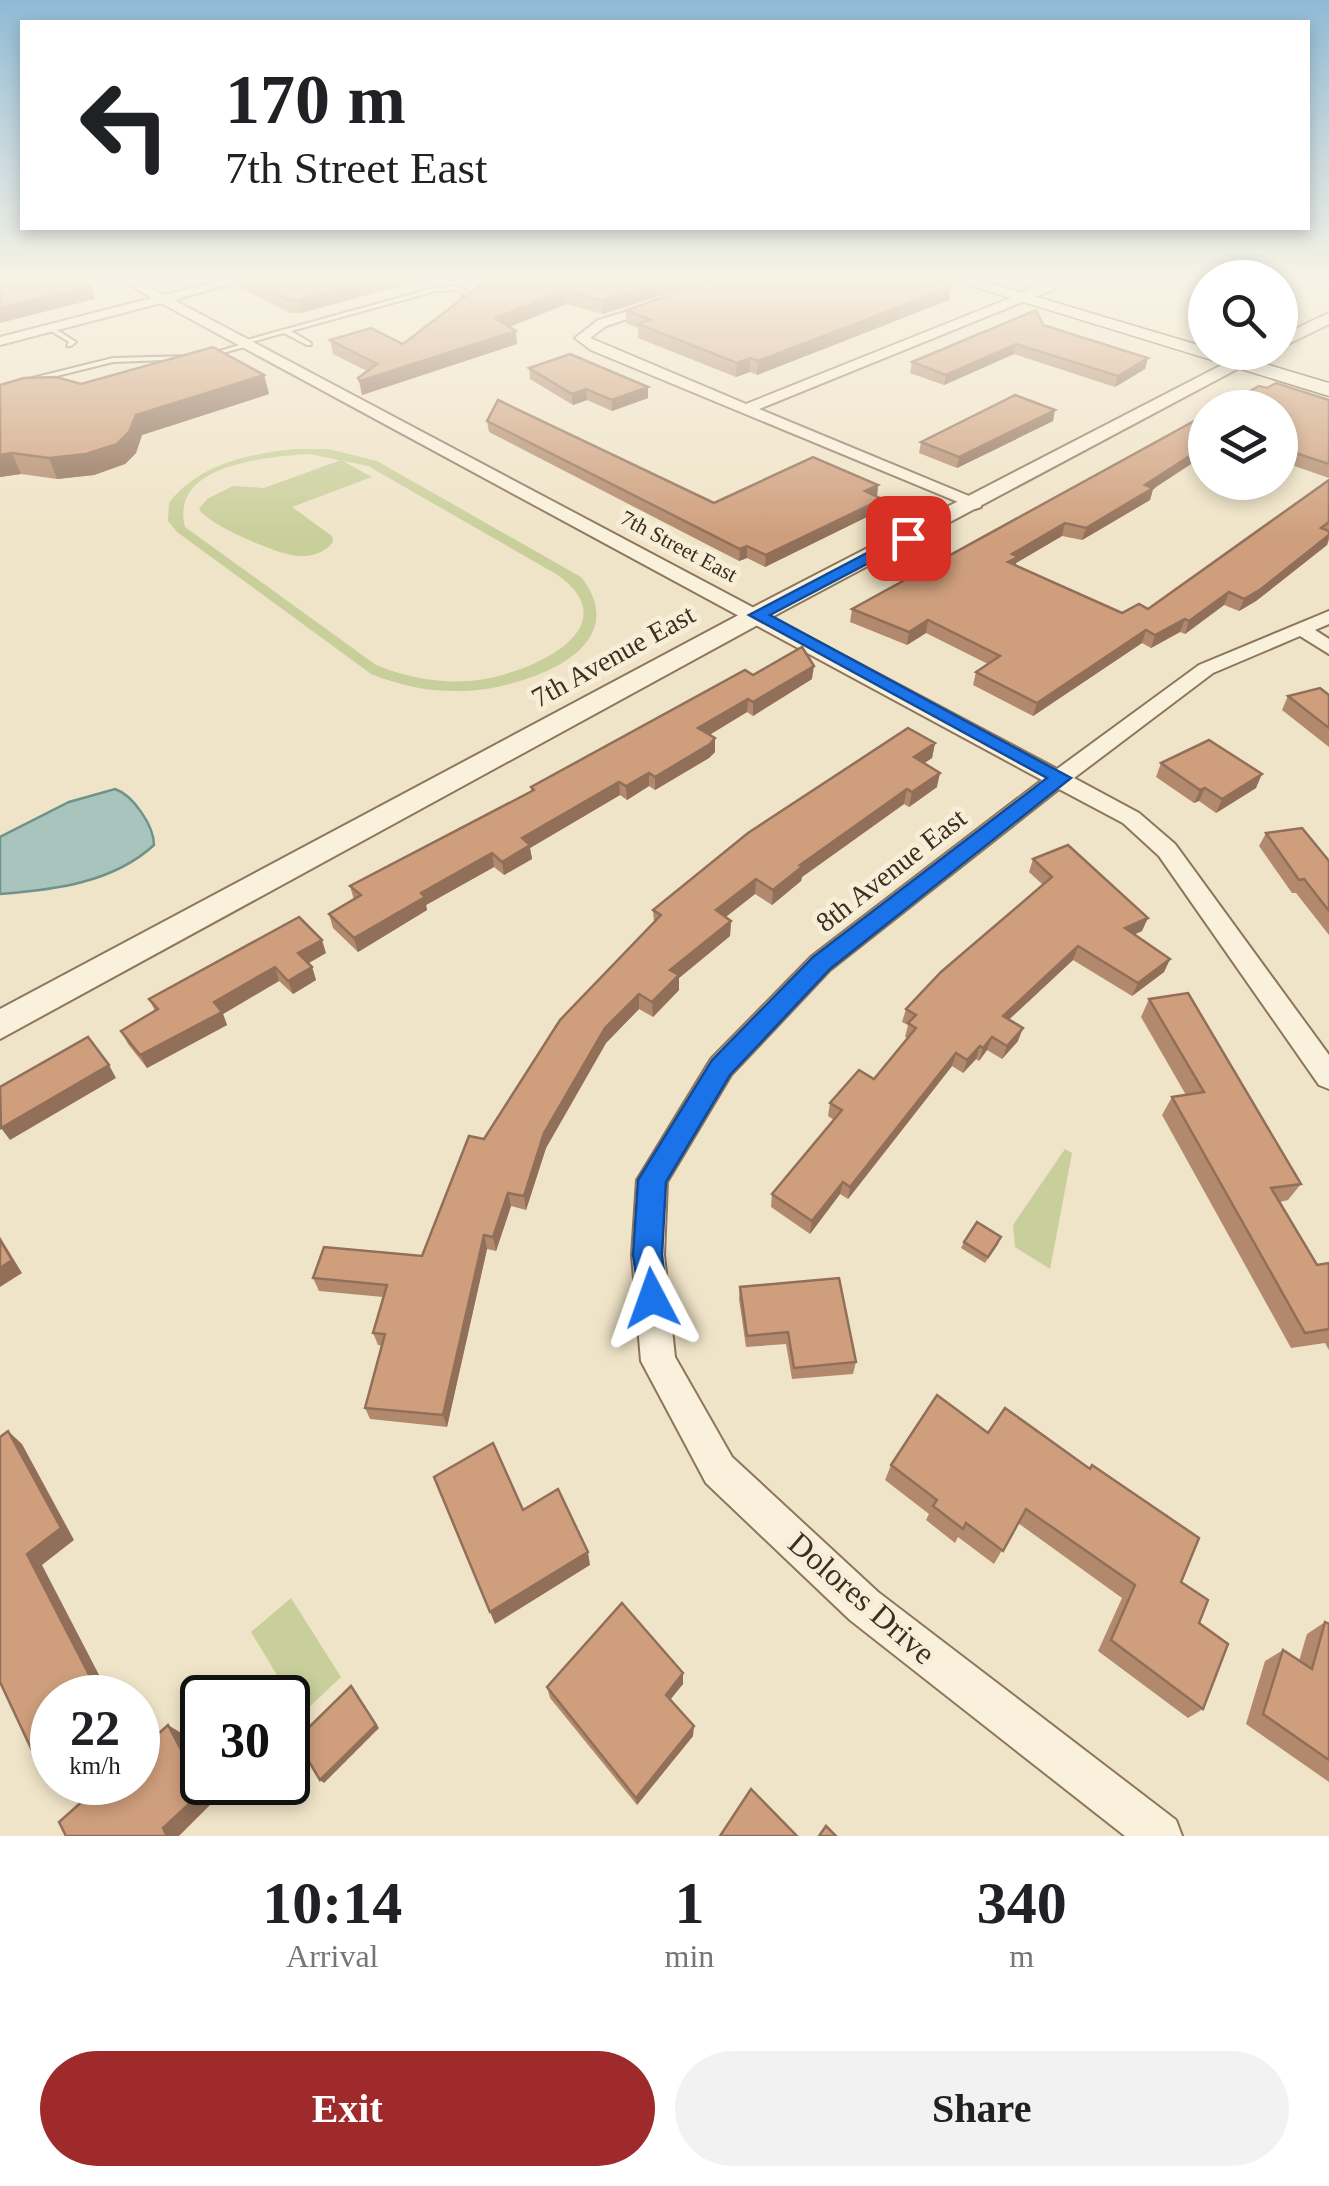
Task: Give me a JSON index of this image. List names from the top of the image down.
{
  "streets": {
    "street": [
      "7th Street East",
      "7th Avenue East",
      "8th Avenue East",
      "Dolores Drive"
    ]
  },
  "crossings": [
    ["7th Street East", "7th Avenue East"],
    ["7th Street East", "8th Avenue East"],
    ["8th Avenue East", "Dolores Drive"]
  ],
  "page": {
    "turn": ["170 m", "7th Street East"],
    "speed": "22 km/h",
    "limit": "30",
    "eta": [
      "10:14",
      "Arrival",
      "1",
      "min",
      "340",
      "m"
    ],
    "buttons": ["Exit", "Share"]
  }
}
